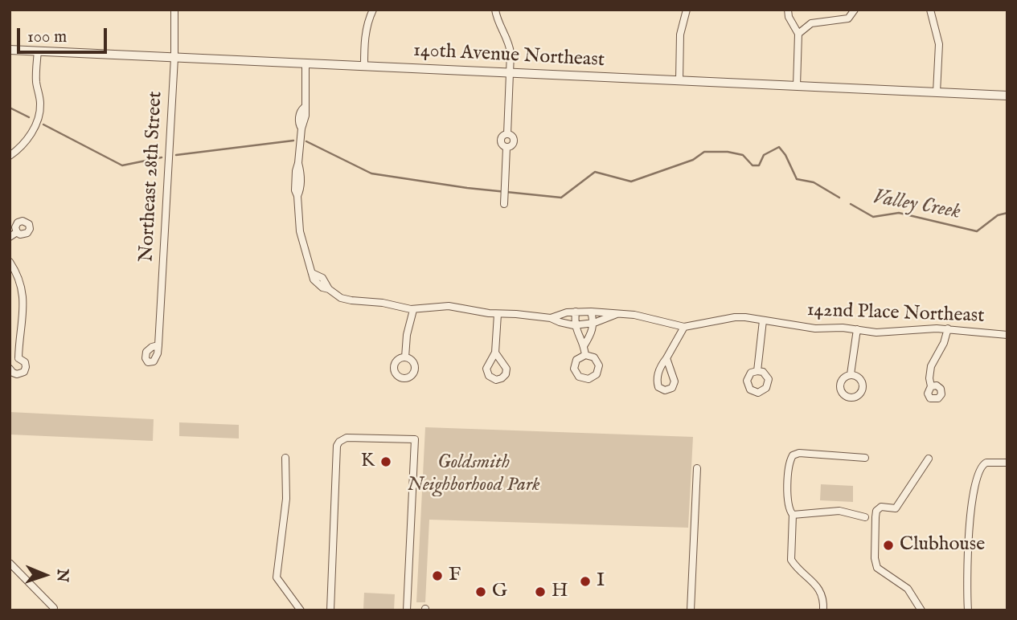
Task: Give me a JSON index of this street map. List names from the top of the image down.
{
  "streets": {
    "street": ["140th Avenue Northeast", "Northeast 28th Street", "142nd Place Northeast"]
  },
  "crossings": [
    ["140th Avenue Northeast", "Northeast 28th Street"],
    ["140th Avenue Northeast", "142nd Place Northeast"]
  ],
  "water": ["Valley Creek"],
  "parks": ["Goldsmith Neighborhood Park"],
  "places": [
    "K",
    "Clubhouse",
    "F",
    "I",
    "G",
    "H"
  ],
  "scale_bar": "100 m",
  "north": "right"
}
